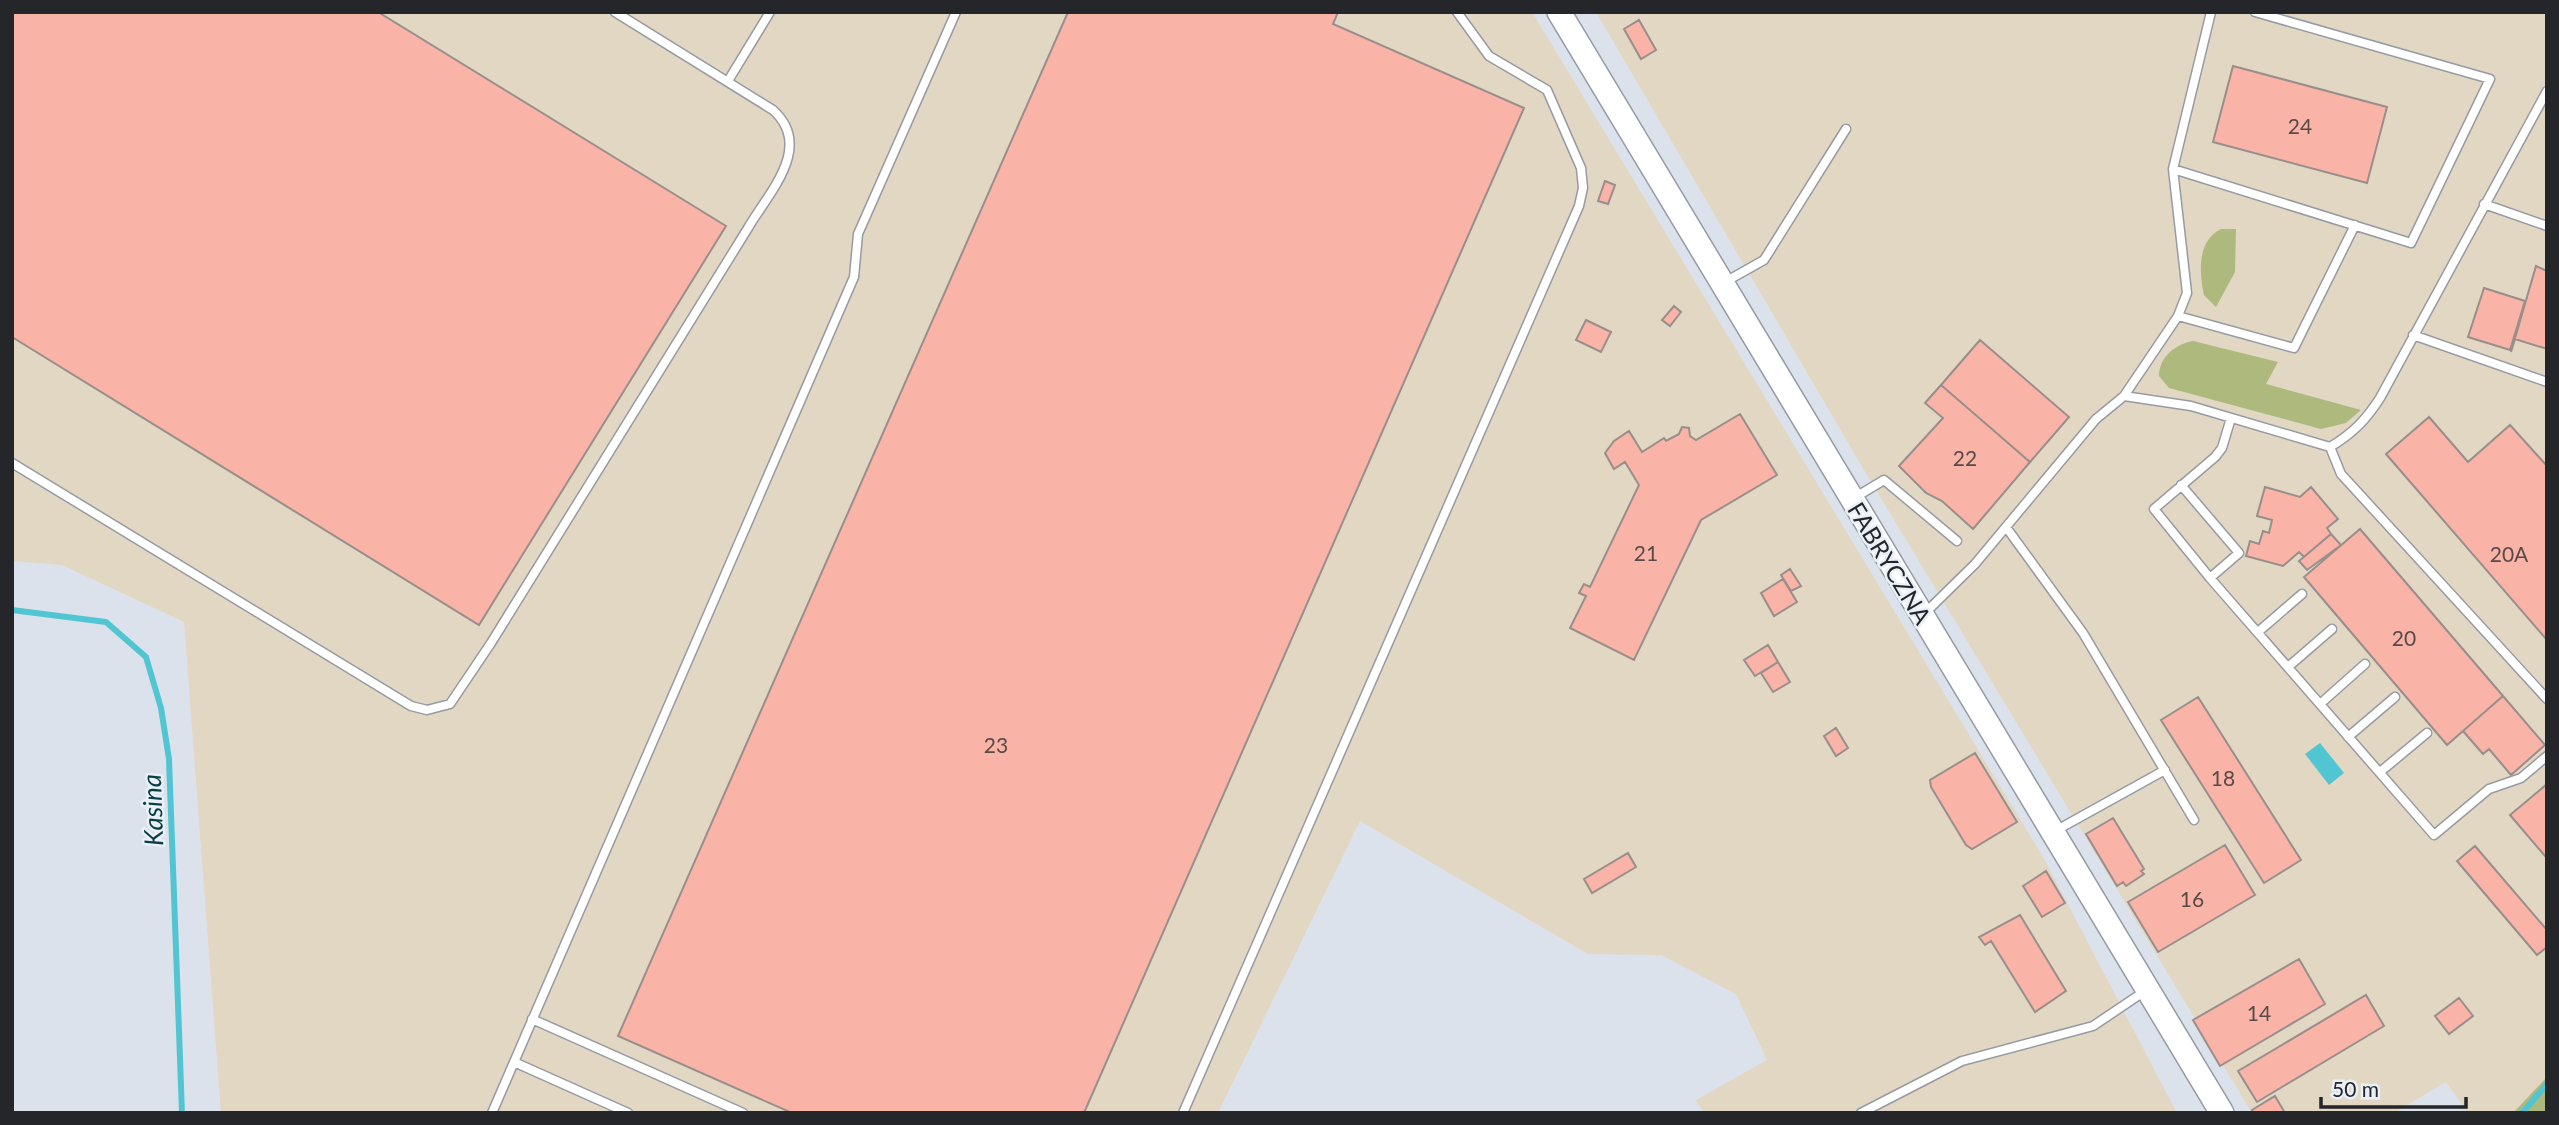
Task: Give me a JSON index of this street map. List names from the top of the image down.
{
  "streets": {
    "main road": ["FABRYCZNA"]
  },
  "water": ["Kasina"],
  "house_numbers": [
    "24",
    "22",
    "21",
    "20A",
    "20",
    "23",
    "18",
    "16",
    "14"
  ],
  "scale_bar": "50 m"
}
